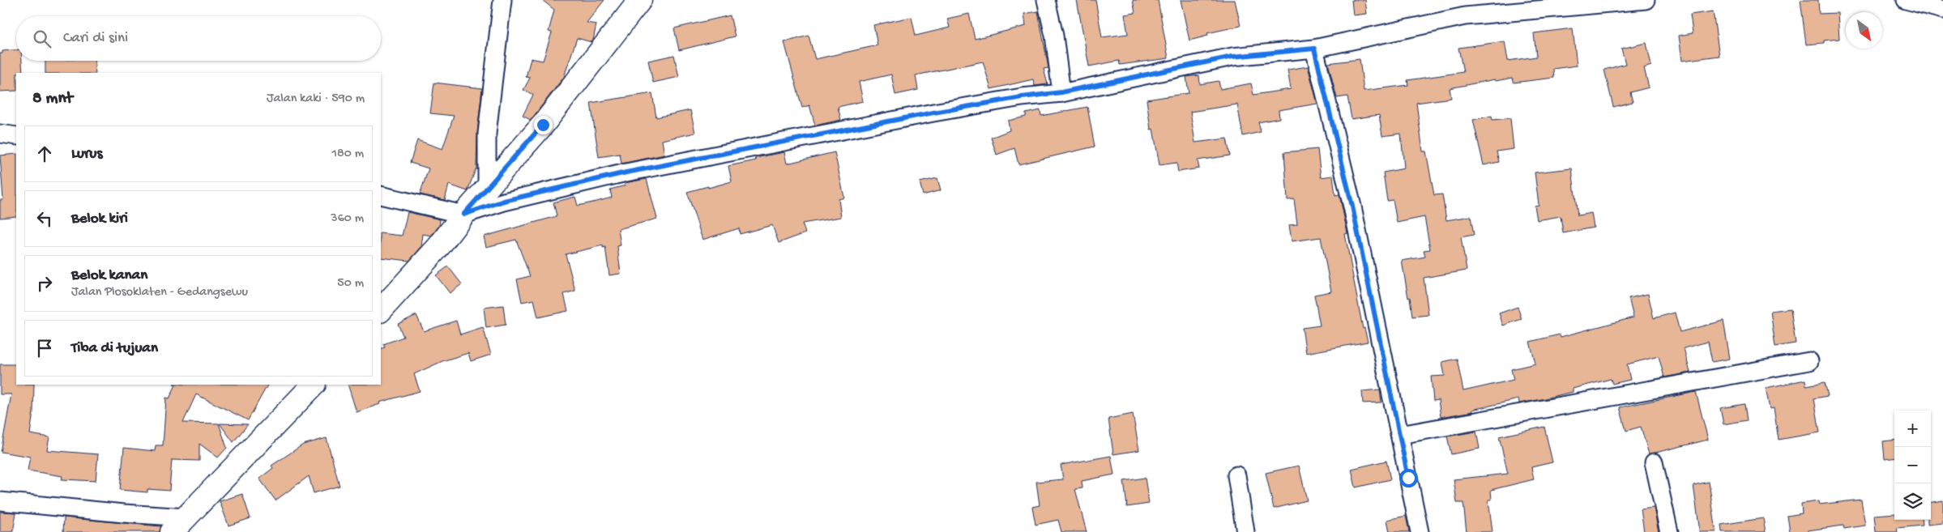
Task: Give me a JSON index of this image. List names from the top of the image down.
{
  "north": "bottom right",
  "page": {
    "search": "Cari di sini",
    "heading": ["8 mnt", "Jalan kaki · 590 m"],
    "list": [
      ["Lurus", "180 m"],
      ["Belok kiri", "360 m"],
      ["Belok kanan", "Jalan Plosoklaten - Gedangsewu", "50 m"],
      "Tiba di tujuan"
    ],
    "map_buttons": ["+", "−"]
  }
}
